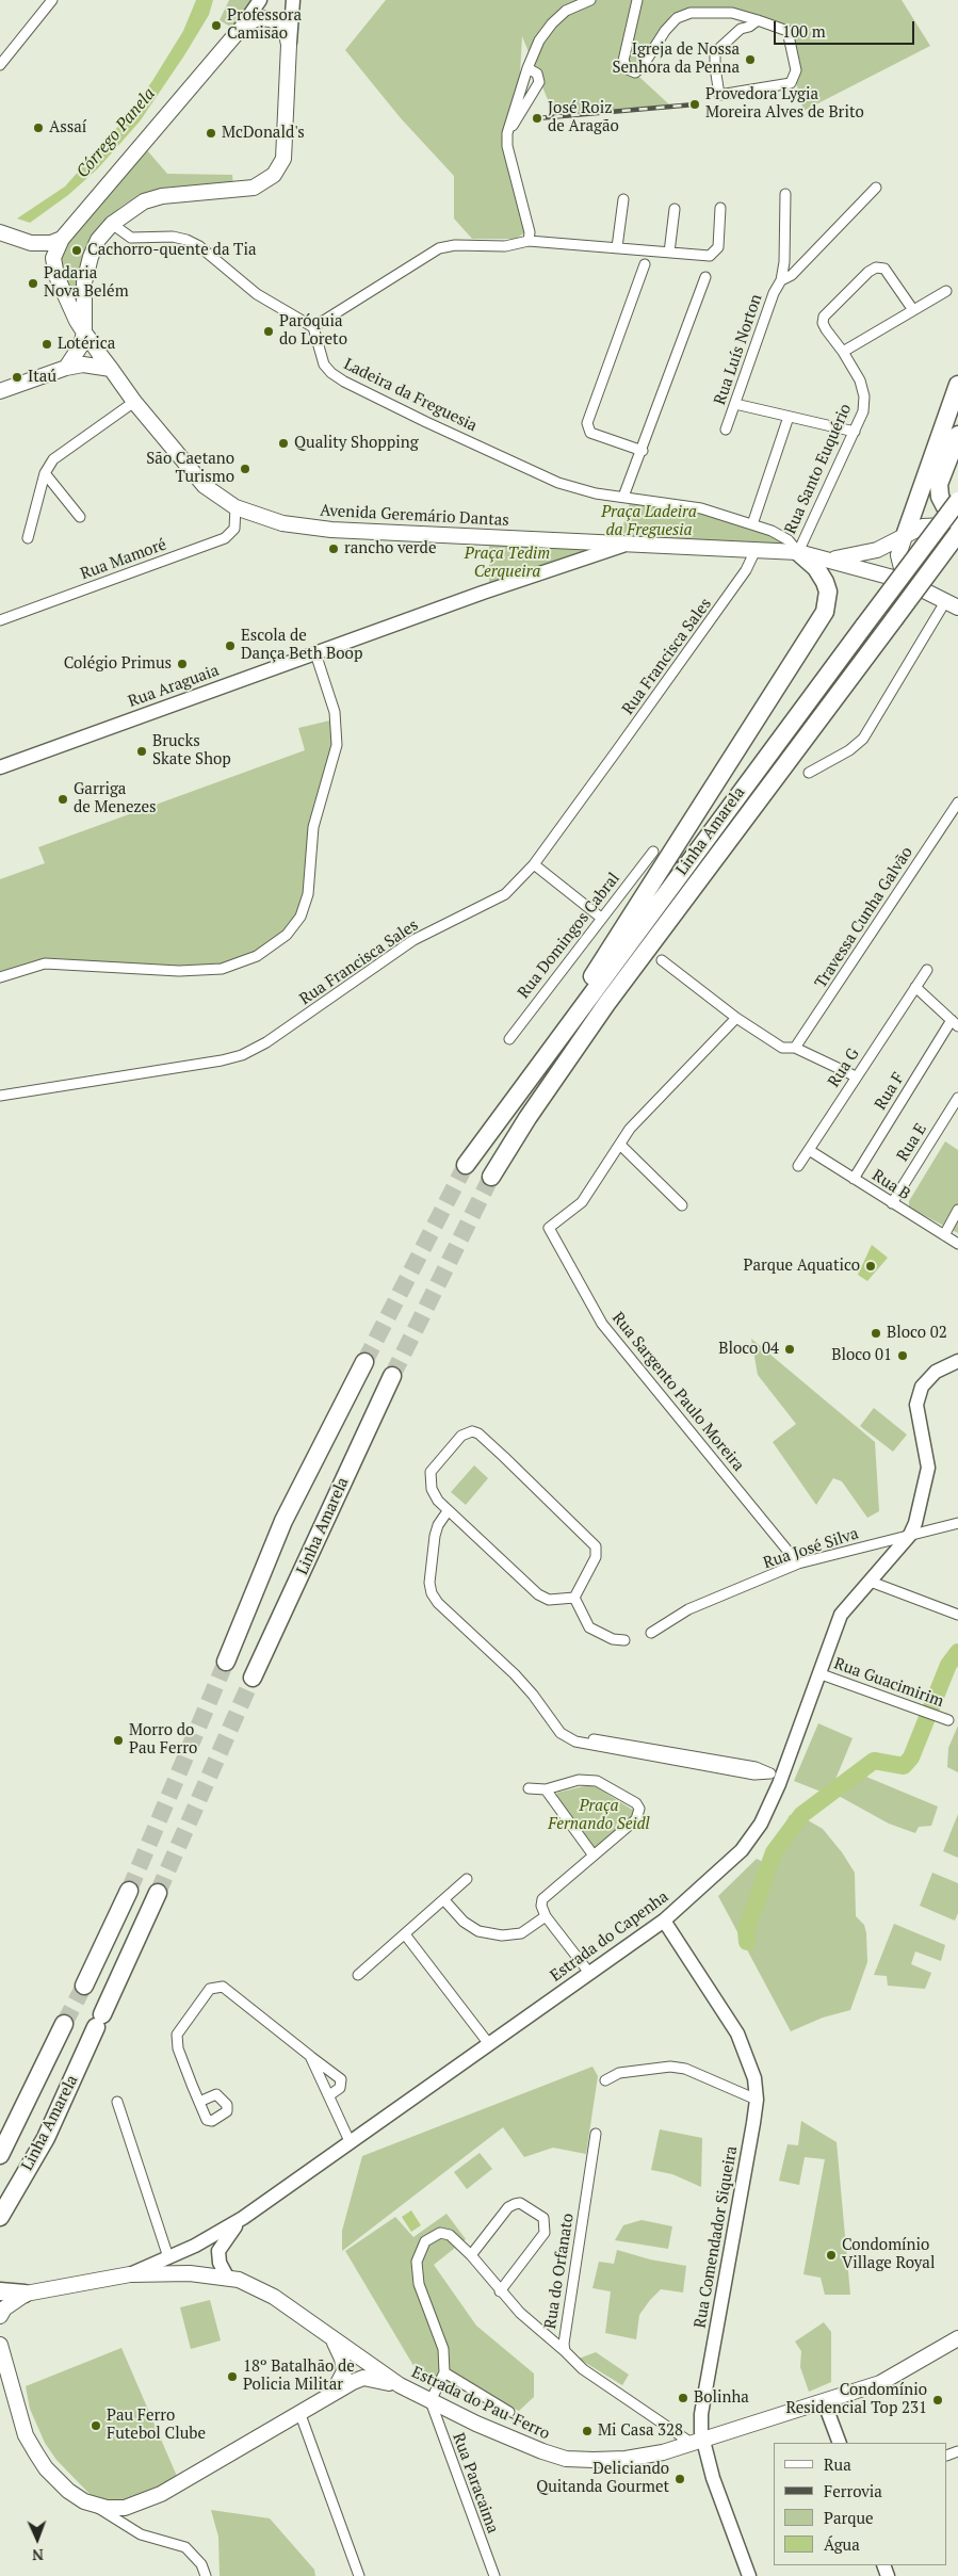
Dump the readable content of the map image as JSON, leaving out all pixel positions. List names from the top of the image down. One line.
{"streets":{"highway":["Linha Amarela"],"main road":["Avenida Geremário Dantas","Estrada do Pau-Ferro"],"street":["Rua Luís Norton","Ladeira da Freguesia","Rua Santo Euquério","Rua Mamoré","Rua Francisca Sales","Rua Araguaia","Travessa Cunha Galvão","Rua Domingos Cabral","Rua G","Rua F","Rua E","Rua B","Rua Sargento Paulo Moreira","Rua José Silva","Rua Guacimirim","Estrada do Capenha","Rua Comendador Siqueira","Rua do Orfanato","Rua Paracaima"]},"crossings":[["Ladeira da Freguesia","Rua Santo Euquério"],["Ladeira da Freguesia","Avenida Geremário Dantas"],["Rua Santo Euquério","Avenida Geremário Dantas"],["Avenida Geremário Dantas","Rua Mamoré"],["Avenida Geremário Dantas","Rua Francisca Sales"],["Avenida Geremário Dantas","Rua Araguaia"],["Avenida Geremário Dantas","Linha Amarela"],["Rua G","Rua B"],["Rua F","Rua B"],["Rua E","Rua B"],["Rua Sargento Paulo Moreira","Rua José Silva"],["Rua José Silva","Estrada do Capenha"],["Rua Guacimirim","Estrada do Capenha"],["Estrada do Capenha","Rua Comendador Siqueira"],["Estrada do Capenha","Estrada do Pau-Ferro"],["Rua Comendador Siqueira","Rua do Orfanato"],["Rua Comendador Siqueira","Estrada do Pau-Ferro"],["Rua do Orfanato","Estrada do Pau-Ferro"],["Estrada do Pau-Ferro","Rua Paracaima"]],"water":["Córrego Panela"],"parks":["Praça Ladeira da Freguesia","Praça Tedim Cerqueira","Praça Fernando Seidl"],"places":["Professora Camisão","Igreja de Nossa Senhora da Penna","Provedora Lygia Moreira Alves de Brito","José Roiz de Aragão","Assaí","McDonald's","Cachorro-quente da Tia","Padaria Nova Belém","Paróquia do Loreto","Lotérica","Itaú","Quality Shopping","São Caetano Turismo","rancho verde","Escola de Dança Beth Boop","Colégio Primus","Brucks Skate Shop","Garriga de Menezes","Parque Aquatico","Bloco 02","Bloco 04","Bloco 01","Morro do Pau Ferro","Condomínio Village Royal","18º Batalhão de Policia Militar","Bolinha","Condomínio Residencial Top 231","Pau Ferro Futebol Clube","Mi Casa 328","Deliciando Quitanda Gourmet"],"legend":["Rua","Ferrovia","Parque","Água"],"scale_bar":"100 m","north":"bottom"}
